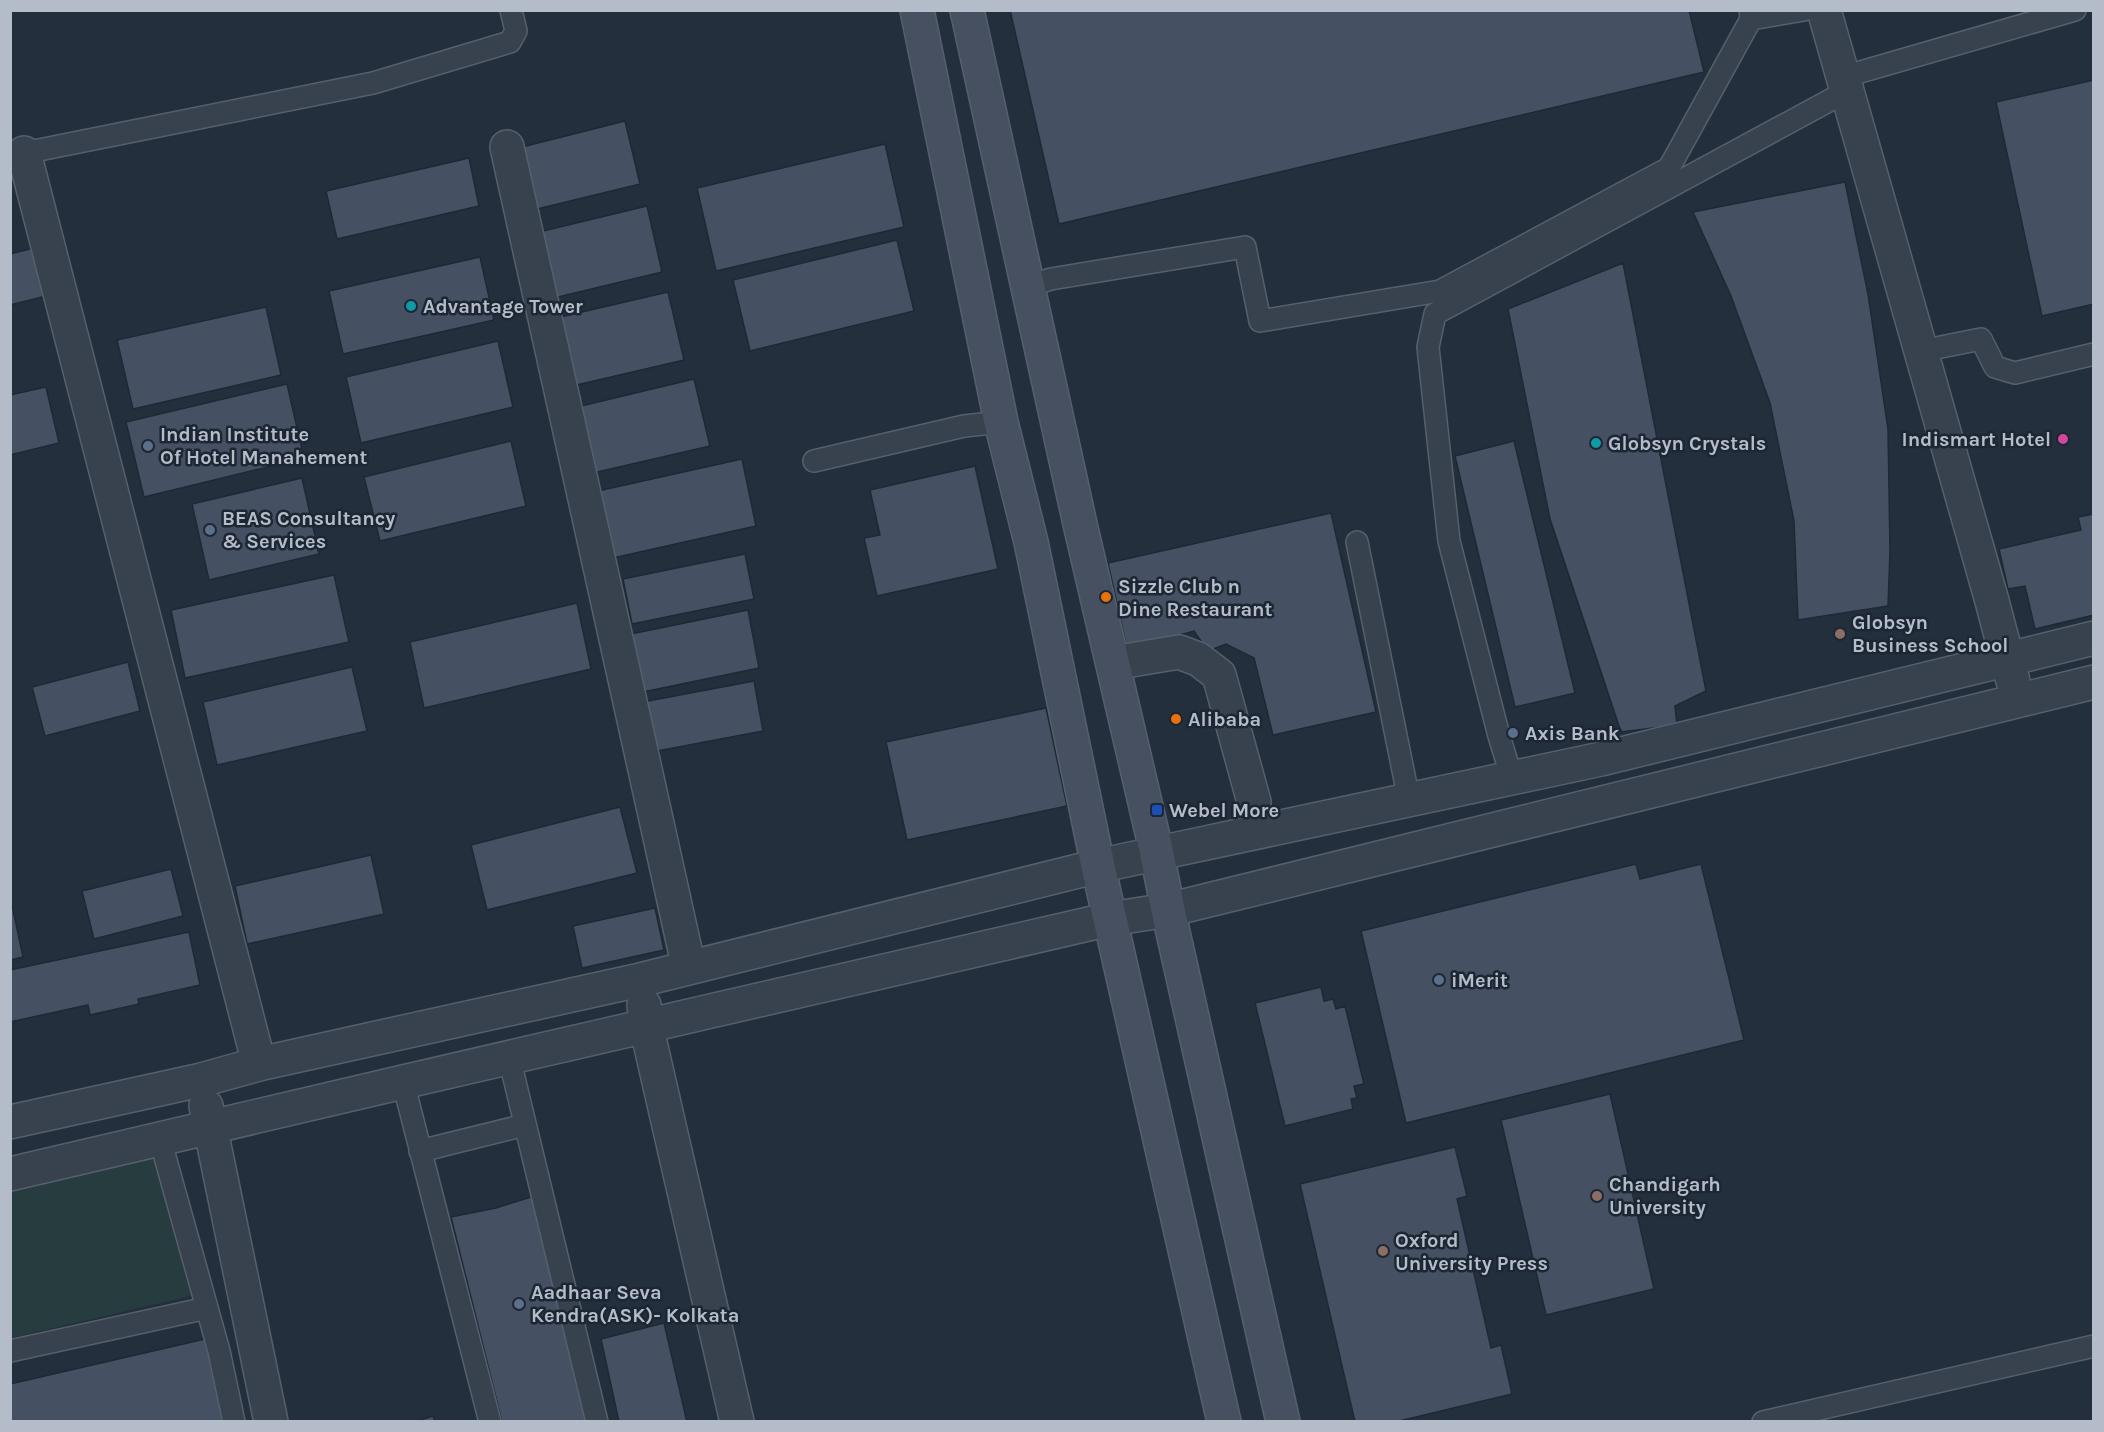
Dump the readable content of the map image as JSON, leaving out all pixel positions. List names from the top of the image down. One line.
{"places":{"other":["Advantage Tower","Indismart Hotel","Globsyn Crystals","Indian Institute Of Hotel Manahement","BEAS Consultancy & Services","Sizzle Club n Dine Restaurant","Globsyn Business School","Alibaba","Axis Bank","iMerit","Chandigarh University","Oxford University Press","Aadhaar Seva Kendra(ASK)- Kolkata"],"transit":["Webel More"]}}
